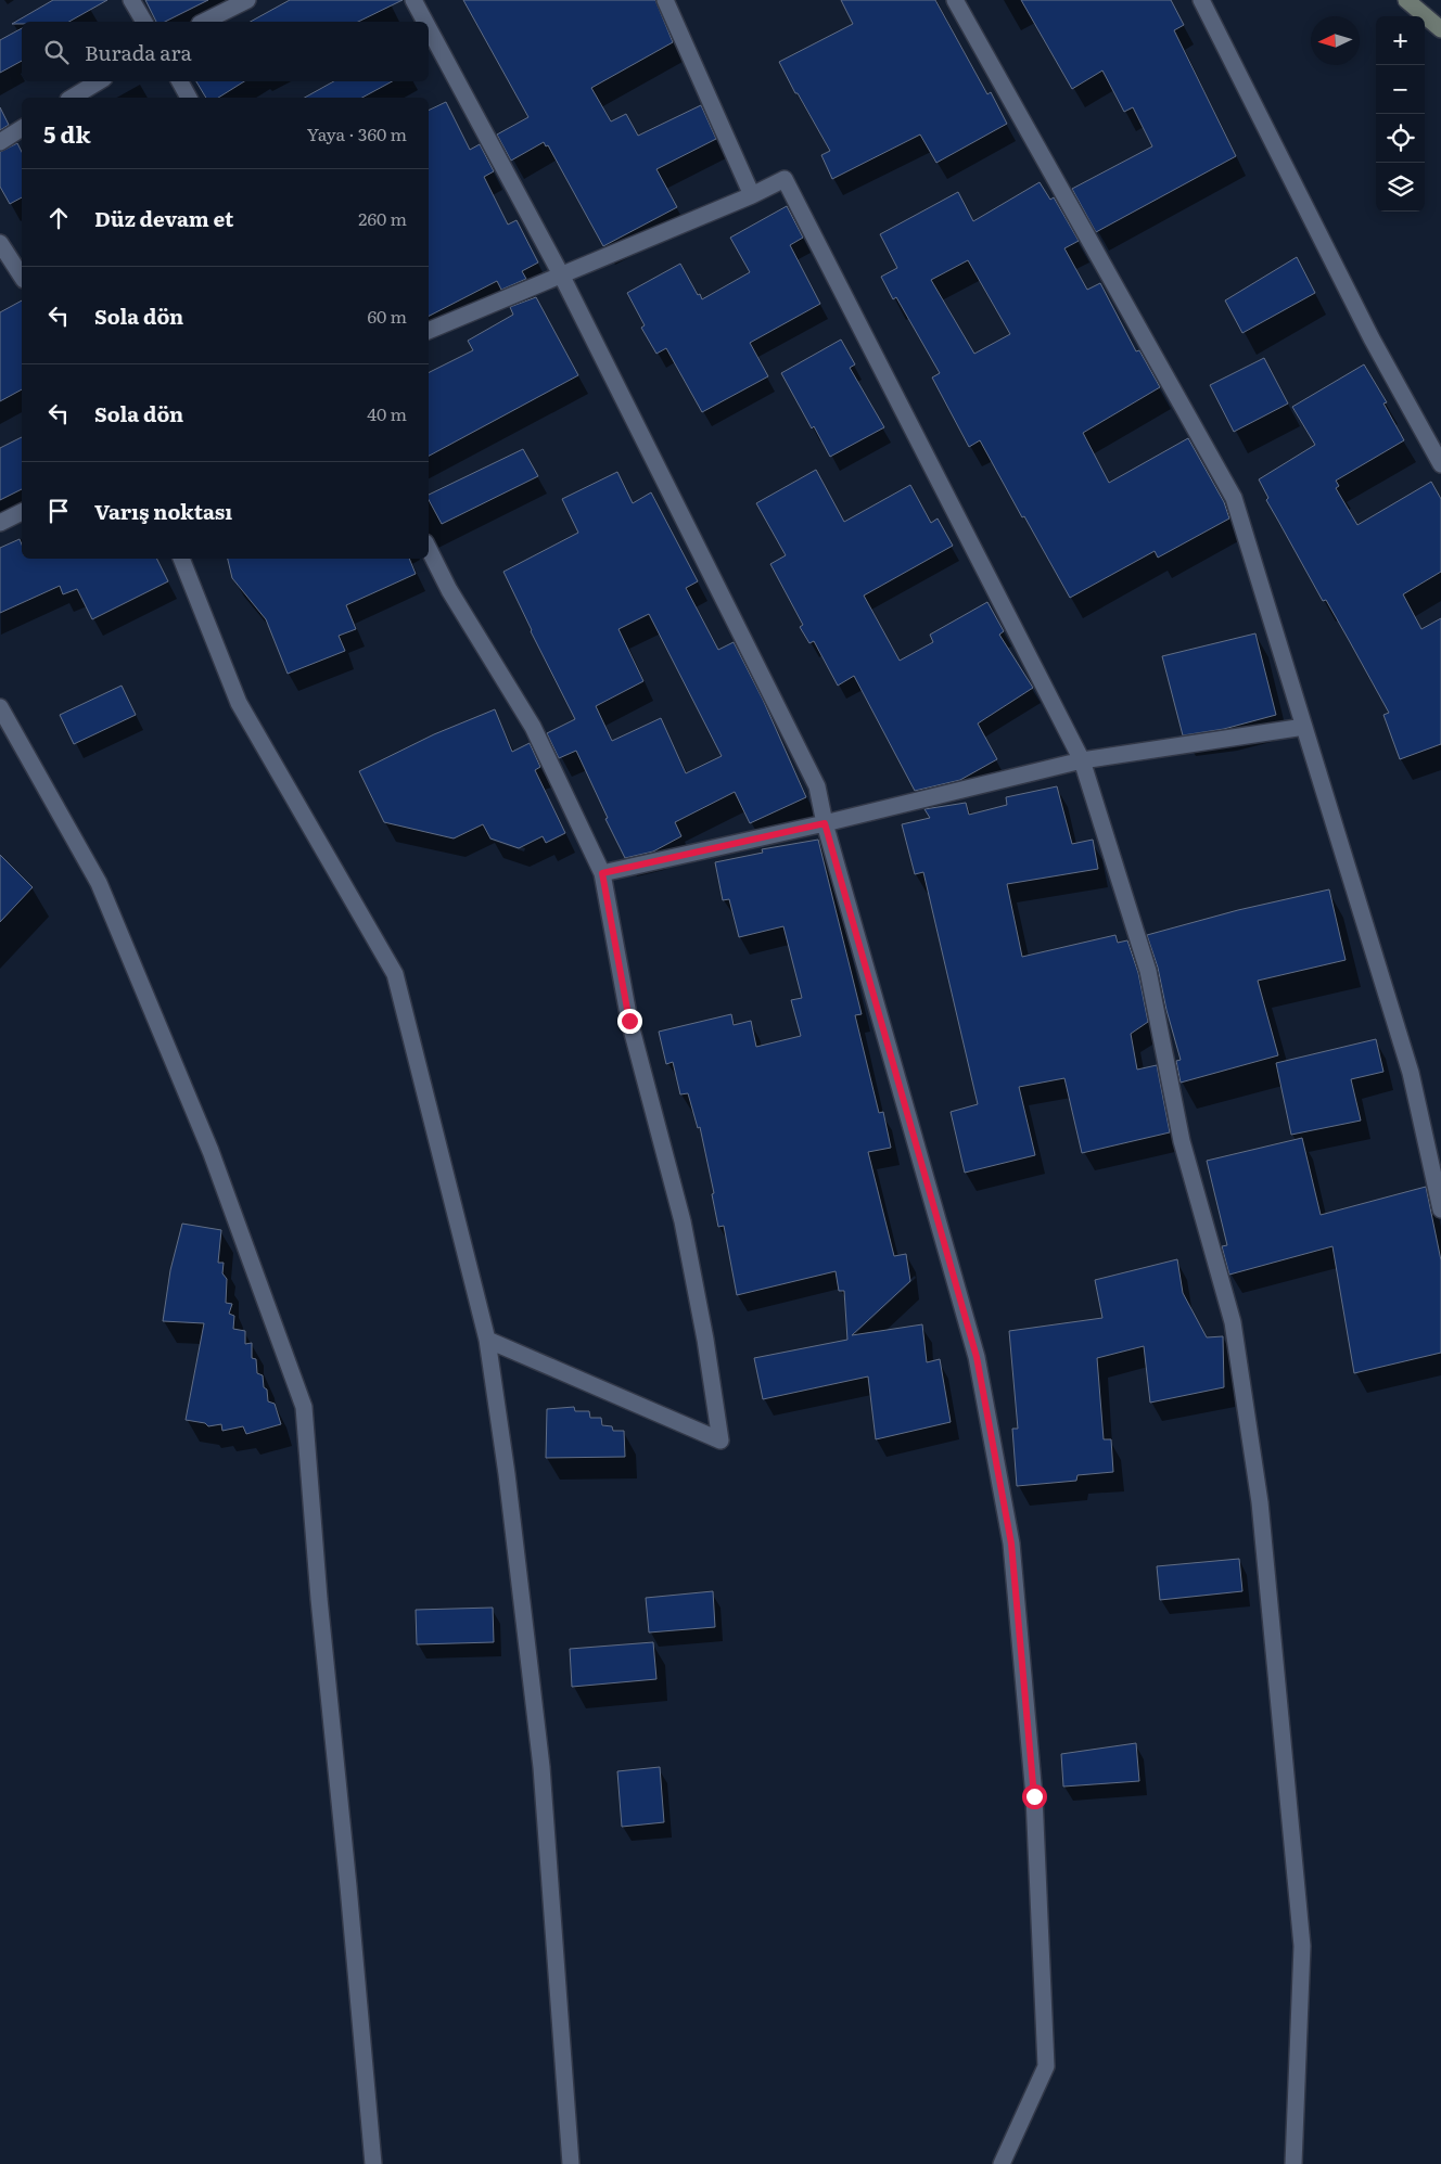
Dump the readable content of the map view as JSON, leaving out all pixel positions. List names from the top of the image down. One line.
{"north":"left","page":{"map_buttons":["+","−"],"search":"Burada ara","heading":["5 dk","Yaya · 360 m"],"list":[["Düz devam et","260 m"],["Sola dön","60 m"],["Sola dön","40 m"],"Varış noktası"]}}
